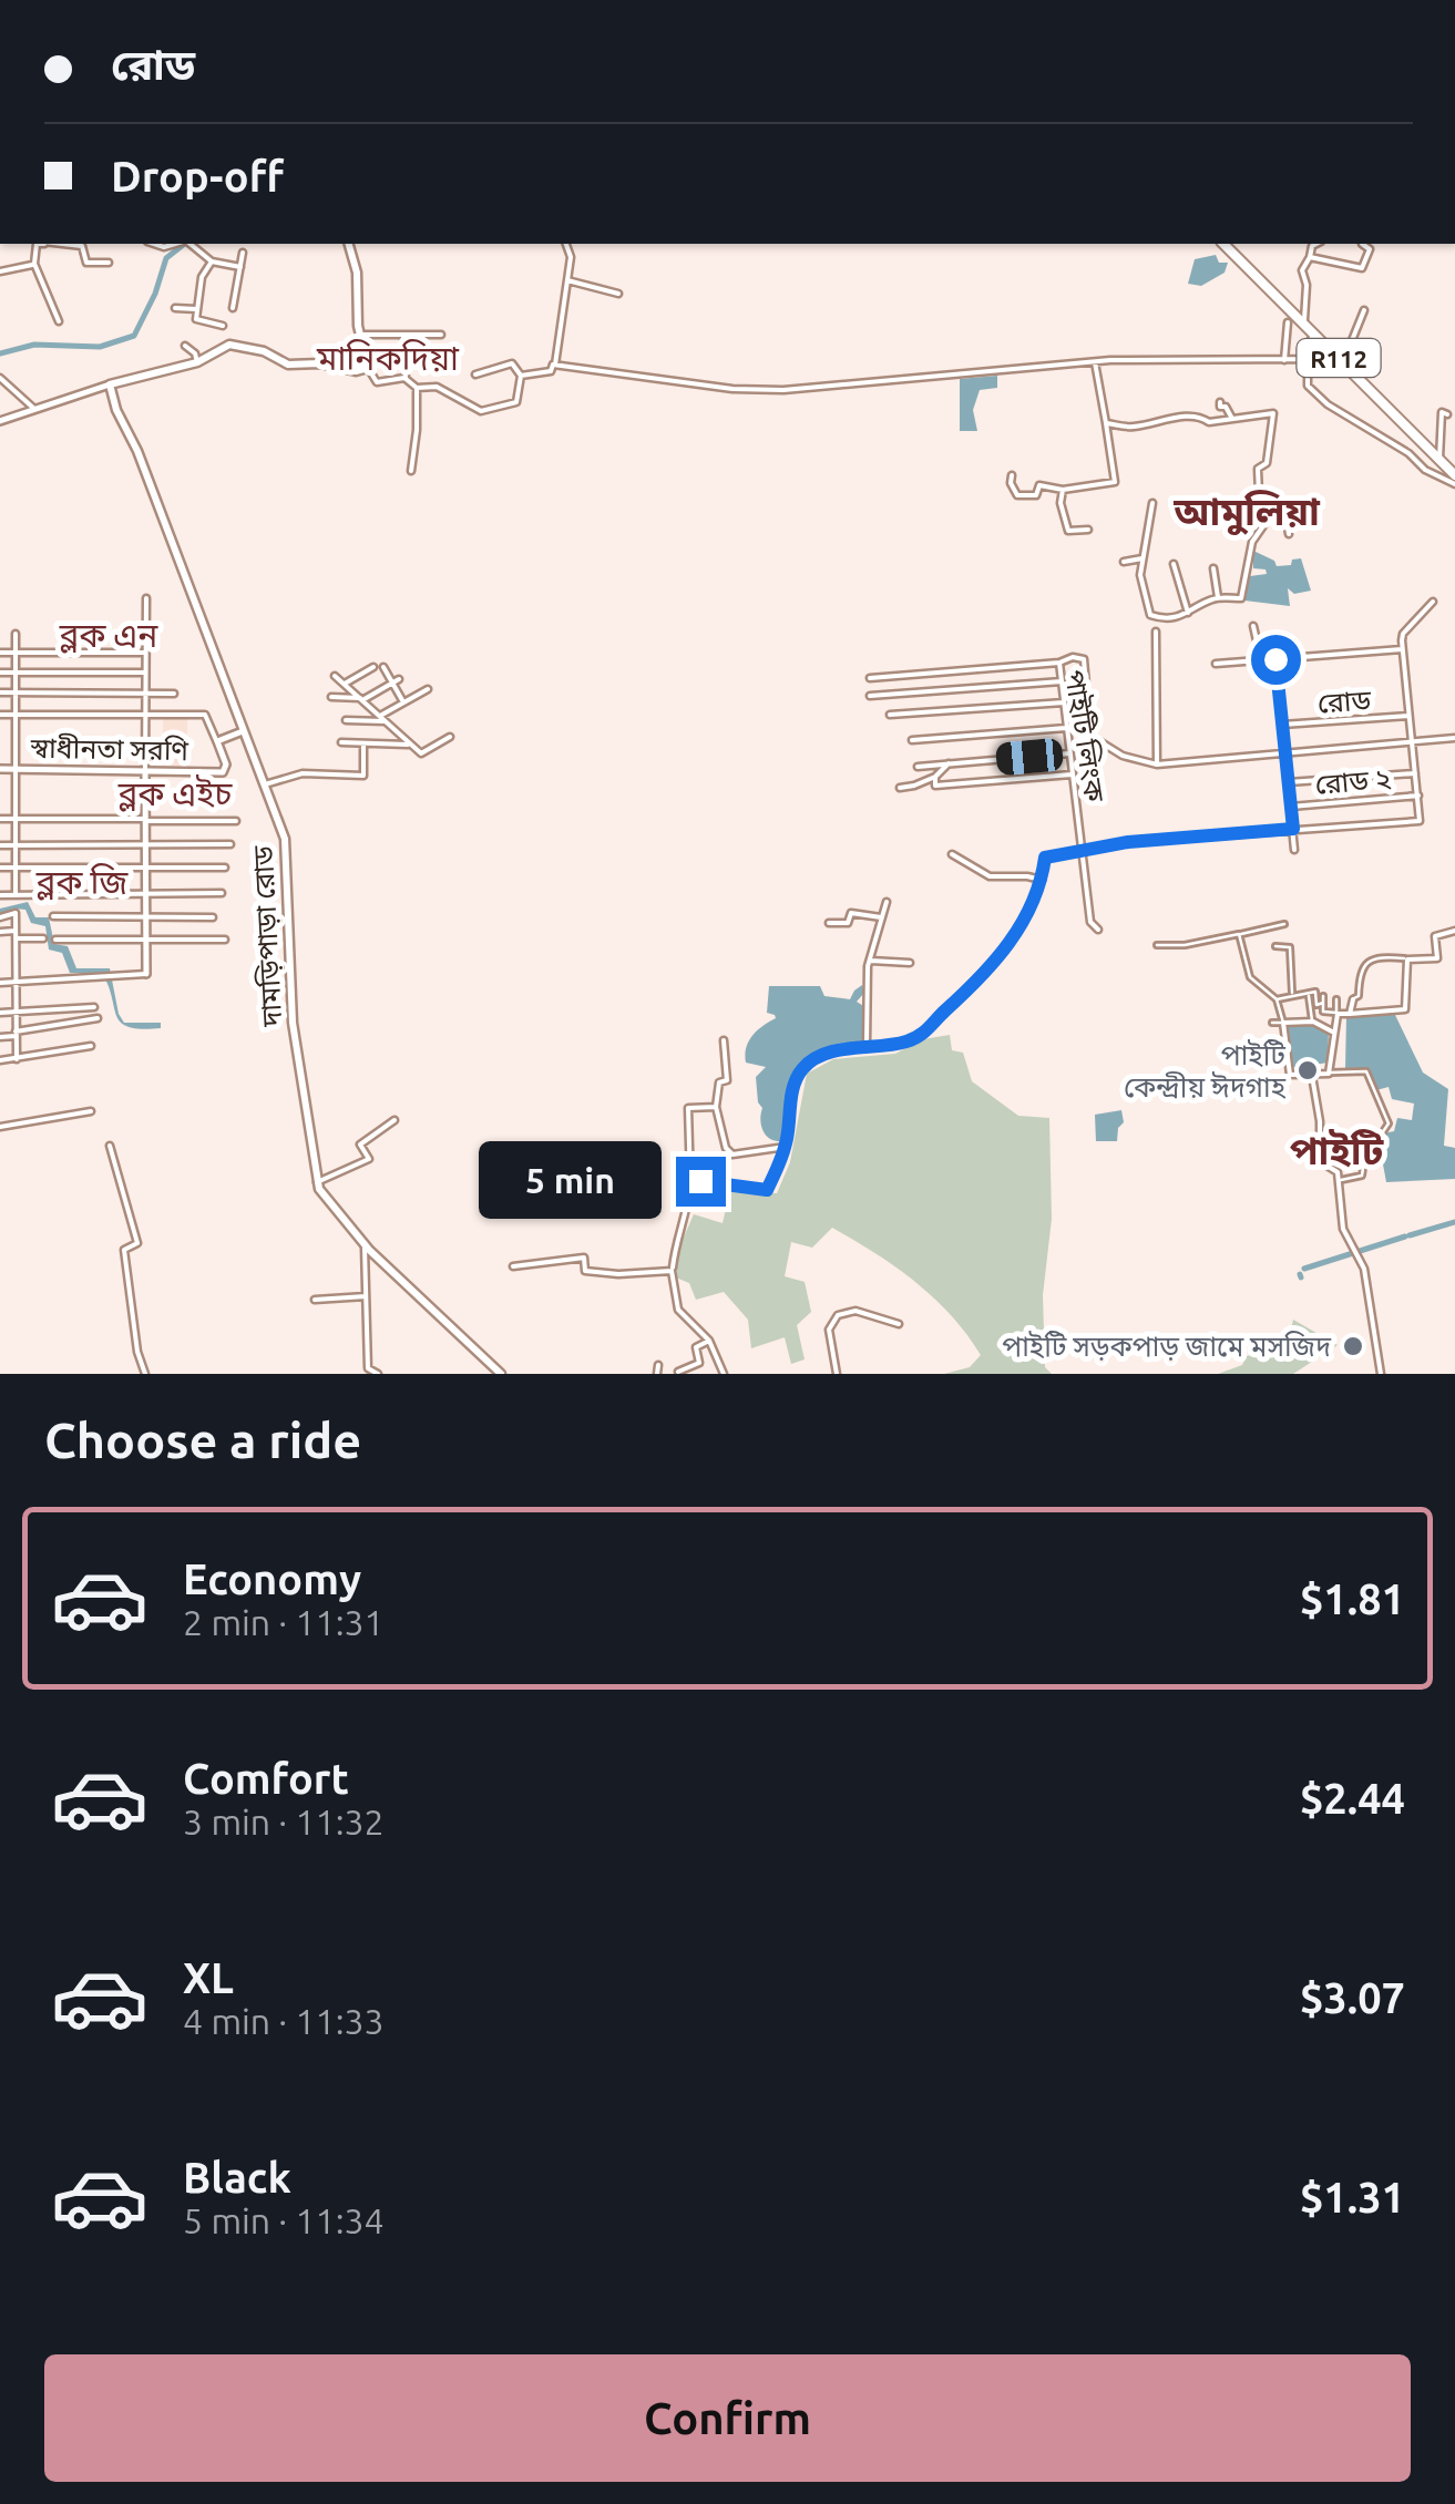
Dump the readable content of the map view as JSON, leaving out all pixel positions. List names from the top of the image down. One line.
{"streets":{"main road":["R112","দামড়িপাড়া রোড"],"street":["রোড","পাইটি লিংক","স্বাধীনতা সরণি","রোড ২"]},"crossings":[["রোড","রোড ২"],["স্বাধীনতা সরণি","দামড়িপাড়া রোড"]],"districts":["মানিকদিয়া","আমুলিয়া","ব্লক এন","ব্লক এইচ","ব্লক জি","পাইটি"],"places":["পাইটি কেন্দ্রীয় ঈদগাহ","পাইটি সড়কপাড় জামে মসজিদ"],"page":{"banner":["রোড","Drop-off"],"bubble":"5 min","heading":"Choose a ride","list":[{"name":"Economy","note":"2 min · 11:31","value":"$1.81"},{"name":"Comfort","note":"3 min · 11:32","value":"$2.44"},{"name":"XL","note":"4 min · 11:33","value":"$3.07"},{"name":"Black","note":"5 min · 11:34","value":"$1.31"}],"buttons":"Confirm"}}
